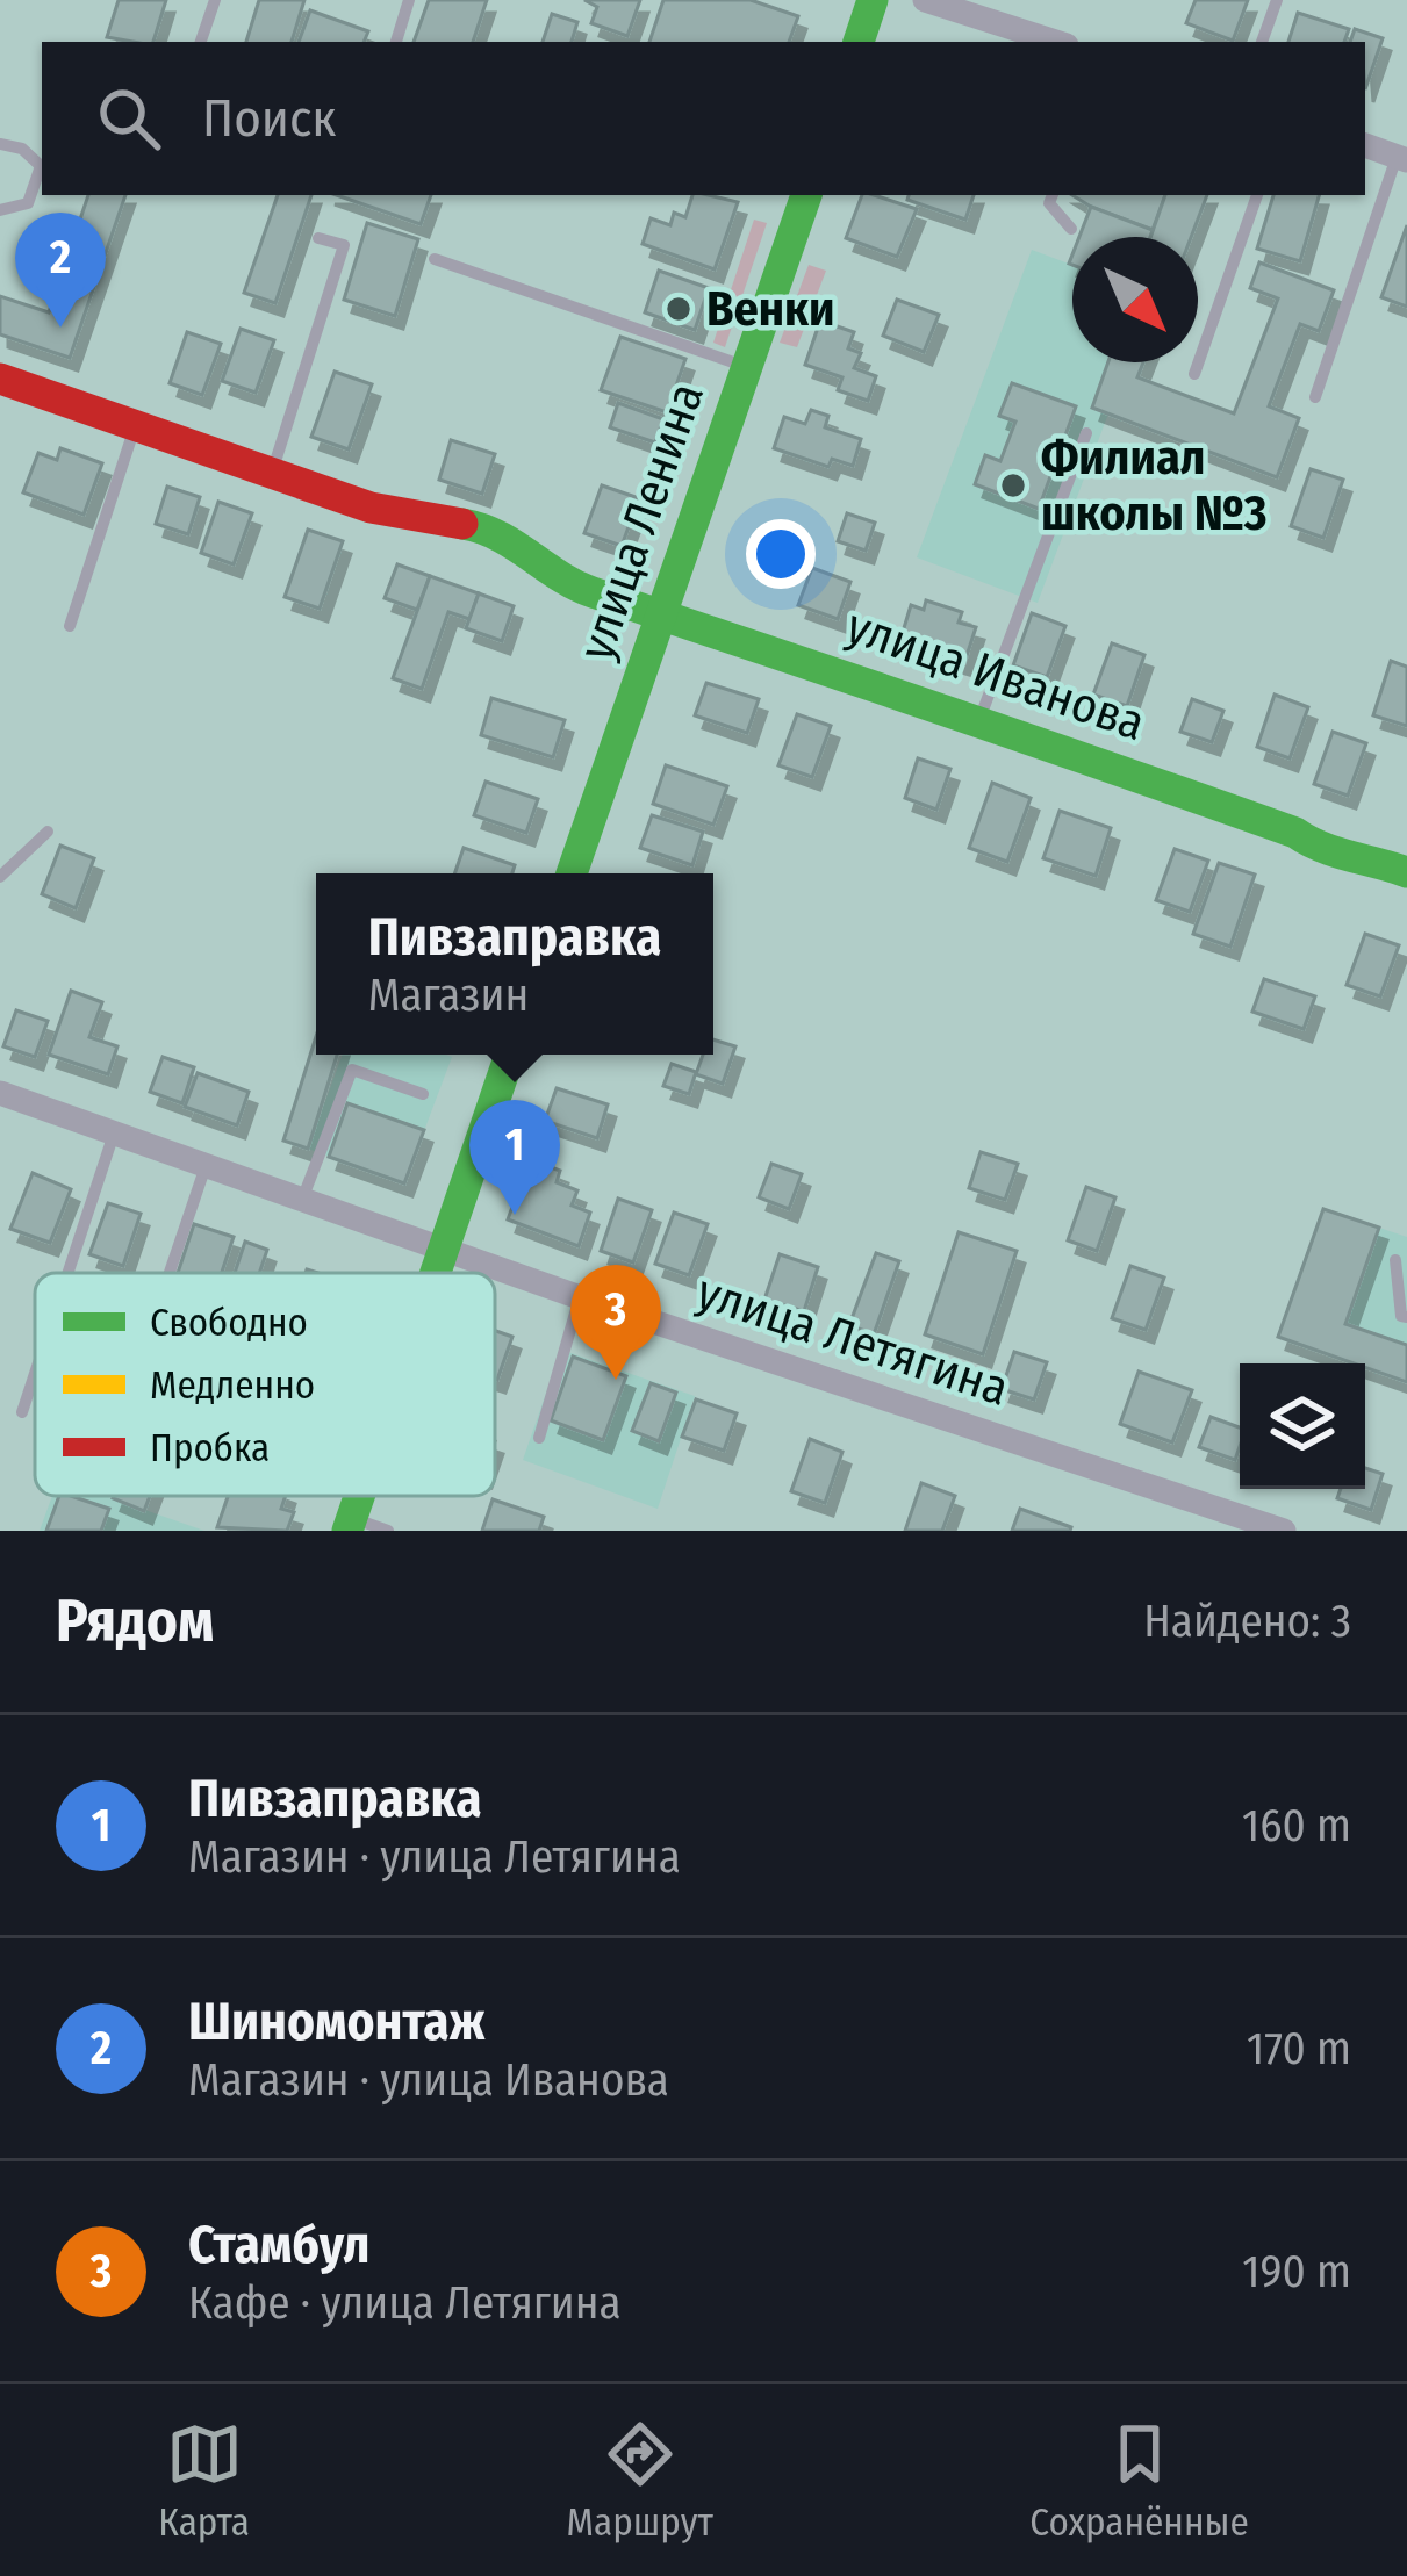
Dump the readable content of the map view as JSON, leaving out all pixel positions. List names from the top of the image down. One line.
{"streets":{"street":["улица Ленина","улица Иванова","улица Летягина"]},"crossings":[["улица Ленина","улица Иванова"]],"places":["Венки","Филиал школы №3"],"legend":["Свободно","Медленно","Пробка"],"north":"bottom right","page":{"search":"Поиск","pins":["2","1","3"],"popup":["Пивзаправка","Магазин"],"heading":["Рядом","Найдено: 3"],"list":[{"mark":"1","name":"Пивзаправка","note":"Магазин · улица Летягина","value":"160 m"},{"mark":"2","name":"Шиномонтаж","note":"Магазин · улица Иванова","value":"170 m"},{"mark":"3","name":"Стамбул","note":"Кафе · улица Летягина","value":"190 m"}],"nav":["Карта","Маршрут","Сохранённые"]}}
